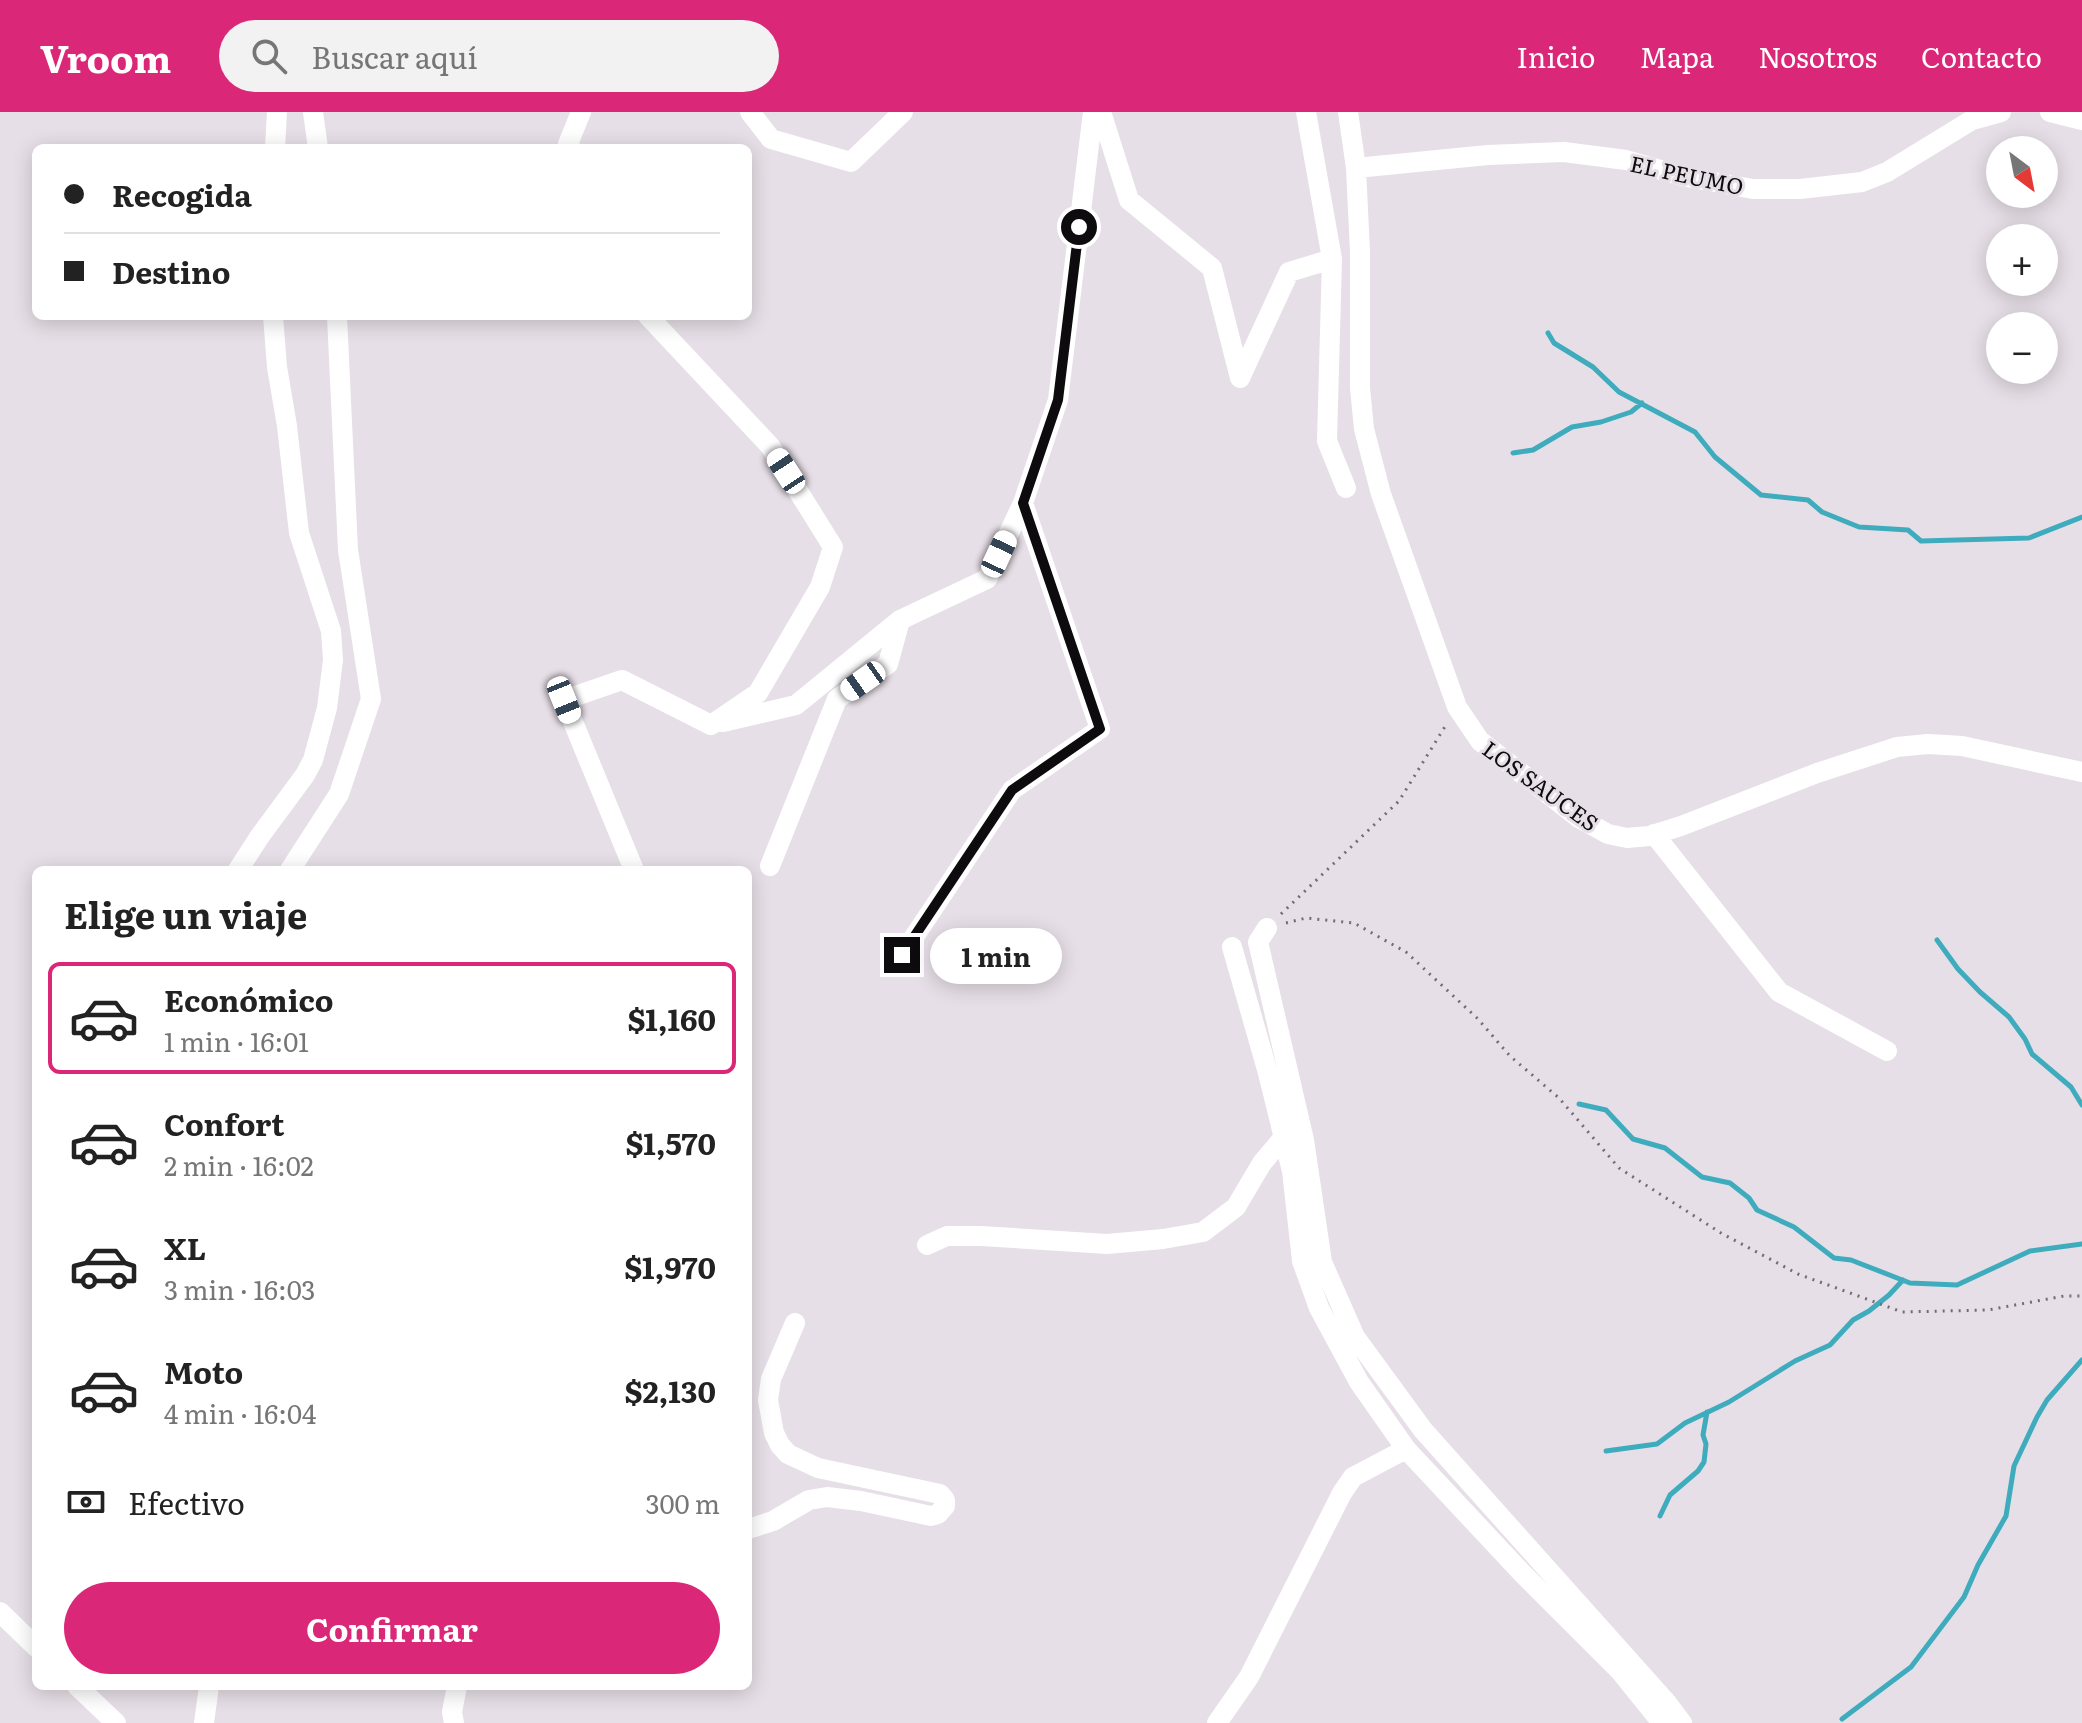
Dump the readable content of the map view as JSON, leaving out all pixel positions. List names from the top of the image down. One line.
{"streets":{"street":["EL PEUMO","LOS SAUCES"]},"crossings":[["EL PEUMO","LOS SAUCES"]],"north":"bottom right","page":{"header":"Vroom","search":"Buscar aquí","nav":["Inicio","Mapa","Nosotros","Contacto"],"map_buttons":["+","−"],"banner":["Recogida","Destino"],"heading":"Elige un viaje","bubble":"1 min","list":[{"name":"Económico","note":"1 min · 16:01","value":"$1,160"},{"name":"Confort","note":"2 min · 16:02","value":"$1,570"},{"name":"XL","note":"3 min · 16:03","value":"$1,970"},{"name":"Moto","note":"4 min · 16:04","value":"$2,130"}],"pay":["Efectivo","300 m"],"buttons":"Confirmar"}}
